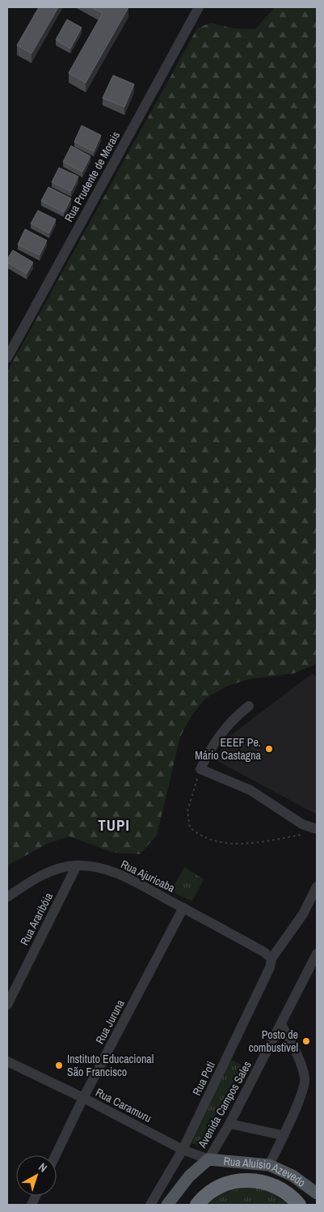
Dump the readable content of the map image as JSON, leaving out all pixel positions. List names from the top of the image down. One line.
{"streets":{"main road":["Rua Aluísio Azevedo"],"street":["Rua Prudente de Morais","Rua Ajuricaba","Rua Araribóia","Rua Juruna","Rua Poti","Avenida Campos Sales","Rua Caramuru"]},"crossings":[["Rua Ajuricaba","Rua Araribóia"],["Rua Ajuricaba","Rua Juruna"],["Rua Ajuricaba","Rua Poti"],["Rua Juruna","Rua Caramuru"],["Rua Poti","Rua Caramuru"],["Avenida Campos Sales","Rua Caramuru"],["Avenida Campos Sales","Rua Aluísio Azevedo"],["Rua Caramuru","Rua Aluísio Azevedo"]],"districts":["TUPI"],"places":["EEEF Pe. Mário Castagna","Posto de combustivel","Instituto Educacional São Francisco"],"north":"top right"}
